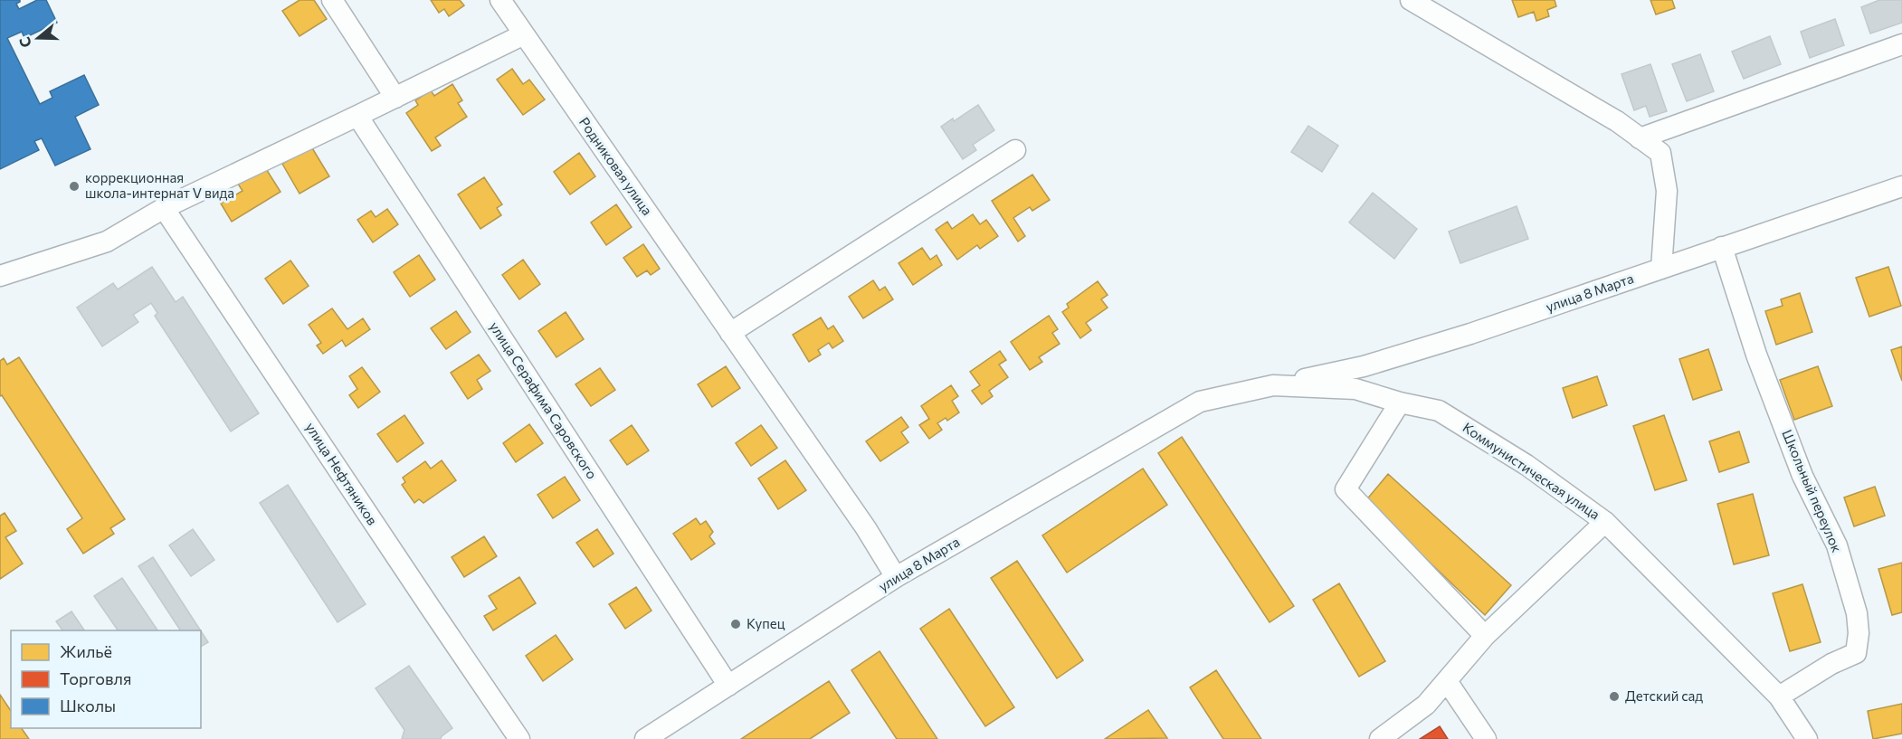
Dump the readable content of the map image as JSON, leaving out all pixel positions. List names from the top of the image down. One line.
{"streets":{"street":["Родниковая улица","улица 8 Марта","улица Серафима Саровского","Коммунистическая улица","улица Нефтяников","Школьный переулок"]},"crossings":[["Родниковая улица","улица 8 Марта"],["улица 8 Марта","улица Серафима Саровского"],["улица 8 Марта","Коммунистическая улица"],["улица 8 Марта","Школьный переулок"],["Коммунистическая улица","Школьный переулок"]],"places":["коррекционная школа-интернат V вида","Купец","Детский сад"],"legend":["Жильё","Торговля","Школы"],"north":"left"}
